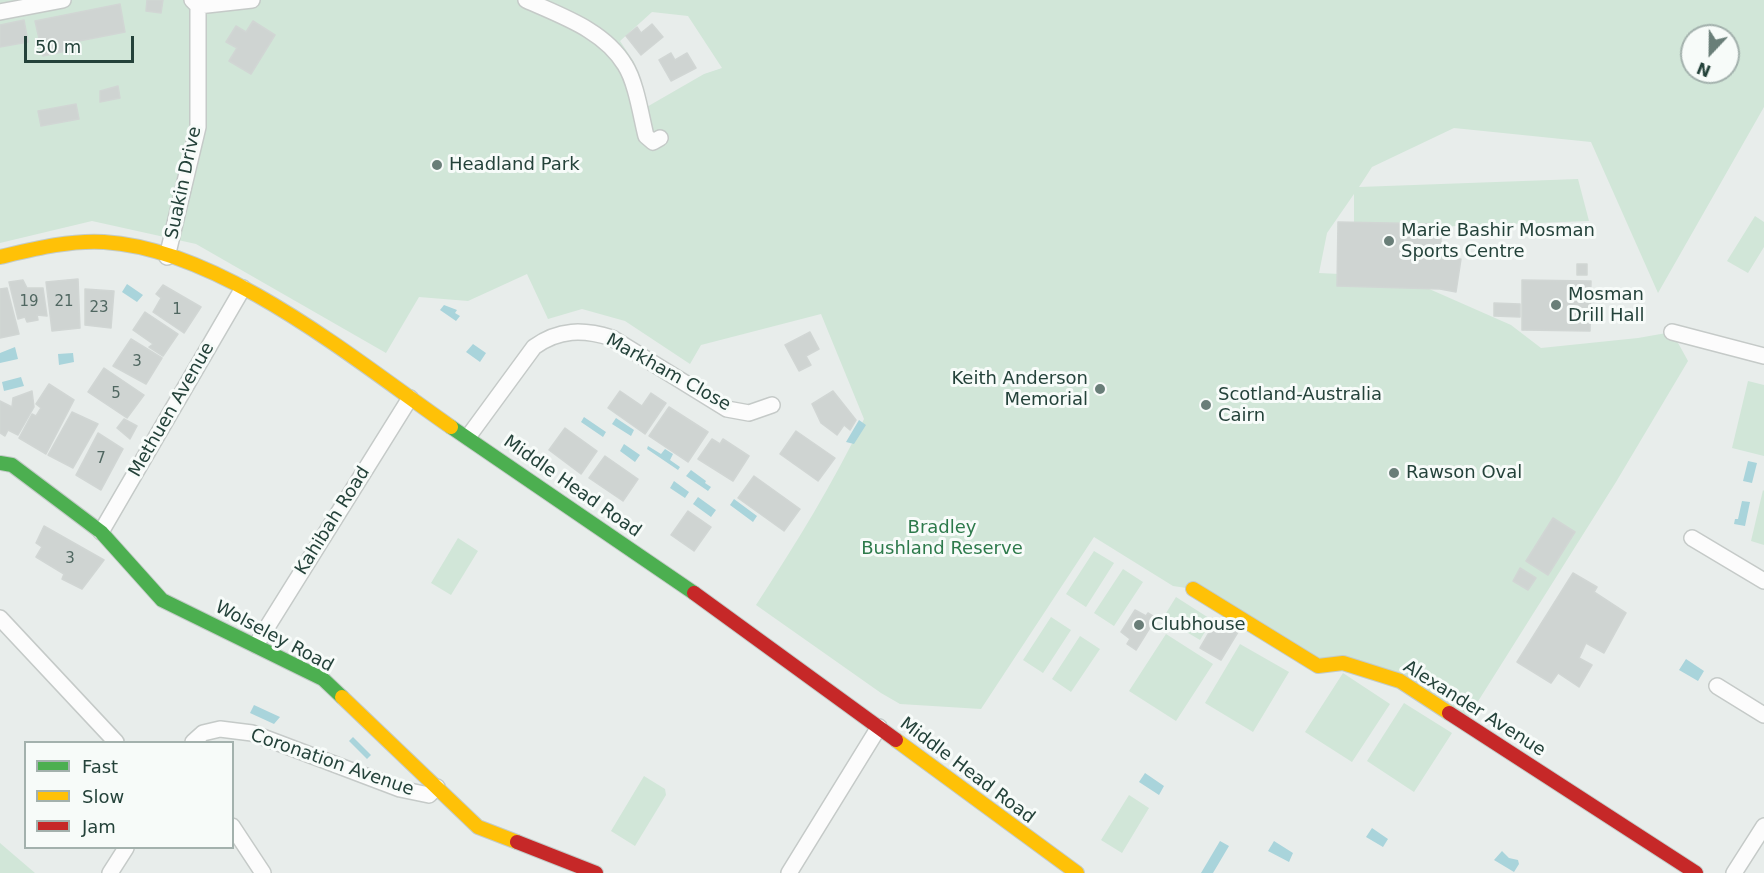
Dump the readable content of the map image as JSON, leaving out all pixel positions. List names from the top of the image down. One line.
{"streets":{"street":["Suakin Drive","Markham Close","Methuen Avenue","Middle Head Road","Kahibah Road","Wolseley Road","Alexander Avenue","Coronation Avenue"]},"crossings":[["Suakin Drive","Middle Head Road"],["Markham Close","Middle Head Road"],["Methuen Avenue","Middle Head Road"],["Methuen Avenue","Wolseley Road"],["Middle Head Road","Kahibah Road"],["Kahibah Road","Wolseley Road"],["Wolseley Road","Coronation Avenue"]],"parks":["Bradley Bushland Reserve"],"places":["Headland Park","Marie Bashir Mosman Sports Centre","Mosman Drill Hall","Keith Anderson Memorial","Scotland-Australia Cairn","Rawson Oval","Clubhouse"],"house_numbers":["19","21","23","1","3","5","7","3"],"legend":["Fast","Slow","Jam"],"scale_bar":"50 m","north":"bottom"}
